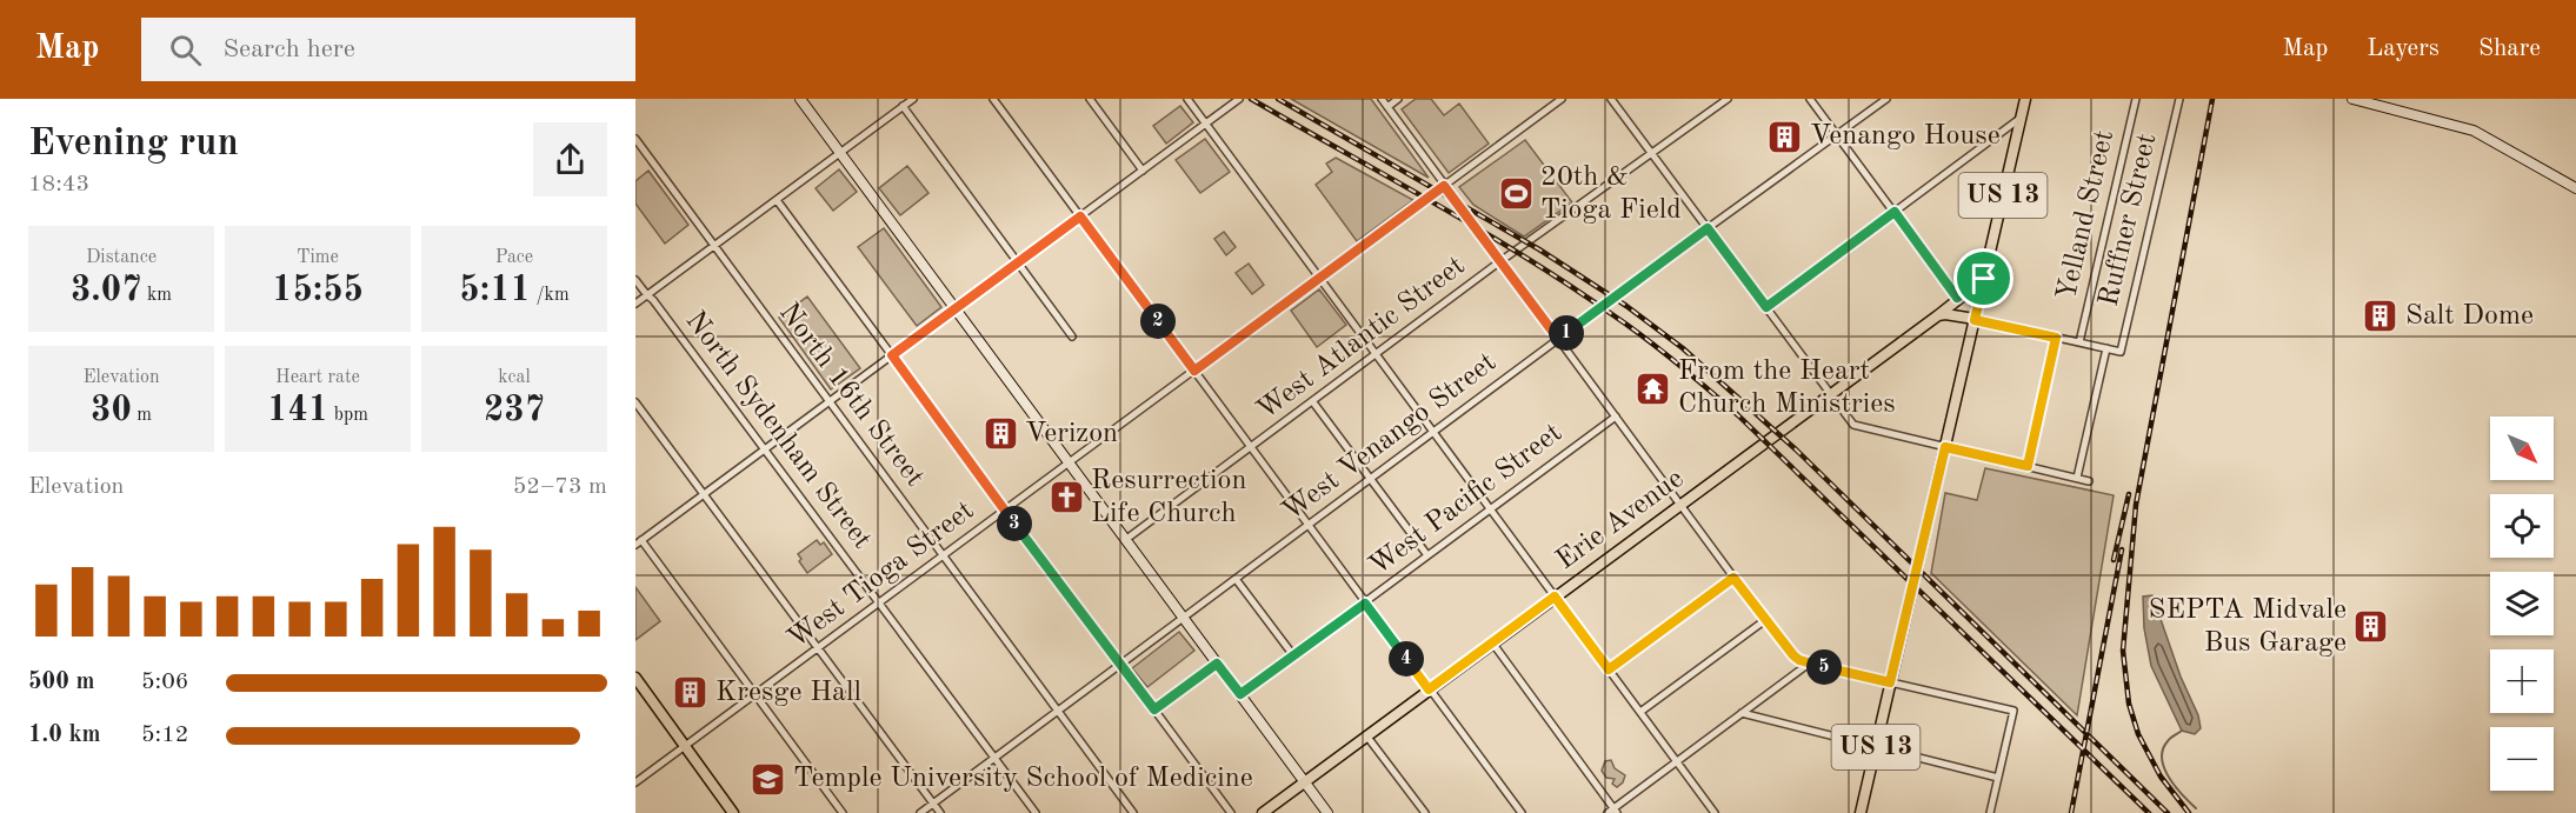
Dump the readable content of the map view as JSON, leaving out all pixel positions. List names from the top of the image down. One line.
{"streets":{"main road":["US 13","Erie Avenue"],"street":["Yelland Street","Ruffner Street","West Atlantic Street","North 16th Street","North Sydenham Street","West Venango Street","West Pacific Street","West Tioga Street"]},"crossings":[["US 13","Erie Avenue"],["North 16th Street","West Venango Street"],["North 16th Street","West Tioga Street"],["North Sydenham Street","West Venango Street"],["North Sydenham Street","West Tioga Street"]],"places":{"building":["Venango House","Salt Dome","Verizon","SEPTA Midvale Bus Garage","Kresge Hall"],"sports":["20th & Tioga Field"],"temple":["From the Heart Church Ministries"],"church":["Resurrection Life Church"],"school or university":["Temple University School of Medicine"]},"north":"bottom right","page":{"header":"Map","search":"Search here","nav":["Map","Layers","Share"],"heading":["Evening run","18:43"],"stats":[["Distance","3.07 km"],["Time","15:55"],["Pace","5:11 /km"],["Elevation","30 m"],["Heart rate","141 bpm"],["kcal","237"]],"pins":["2","1","3","4","5"],"map_buttons":["+","−"],"chart":["Elevation","52–73 m"],"list":[{"name":"500 m","note":"5:06"},{"name":"1.0 km","note":"5:12"}]}}
